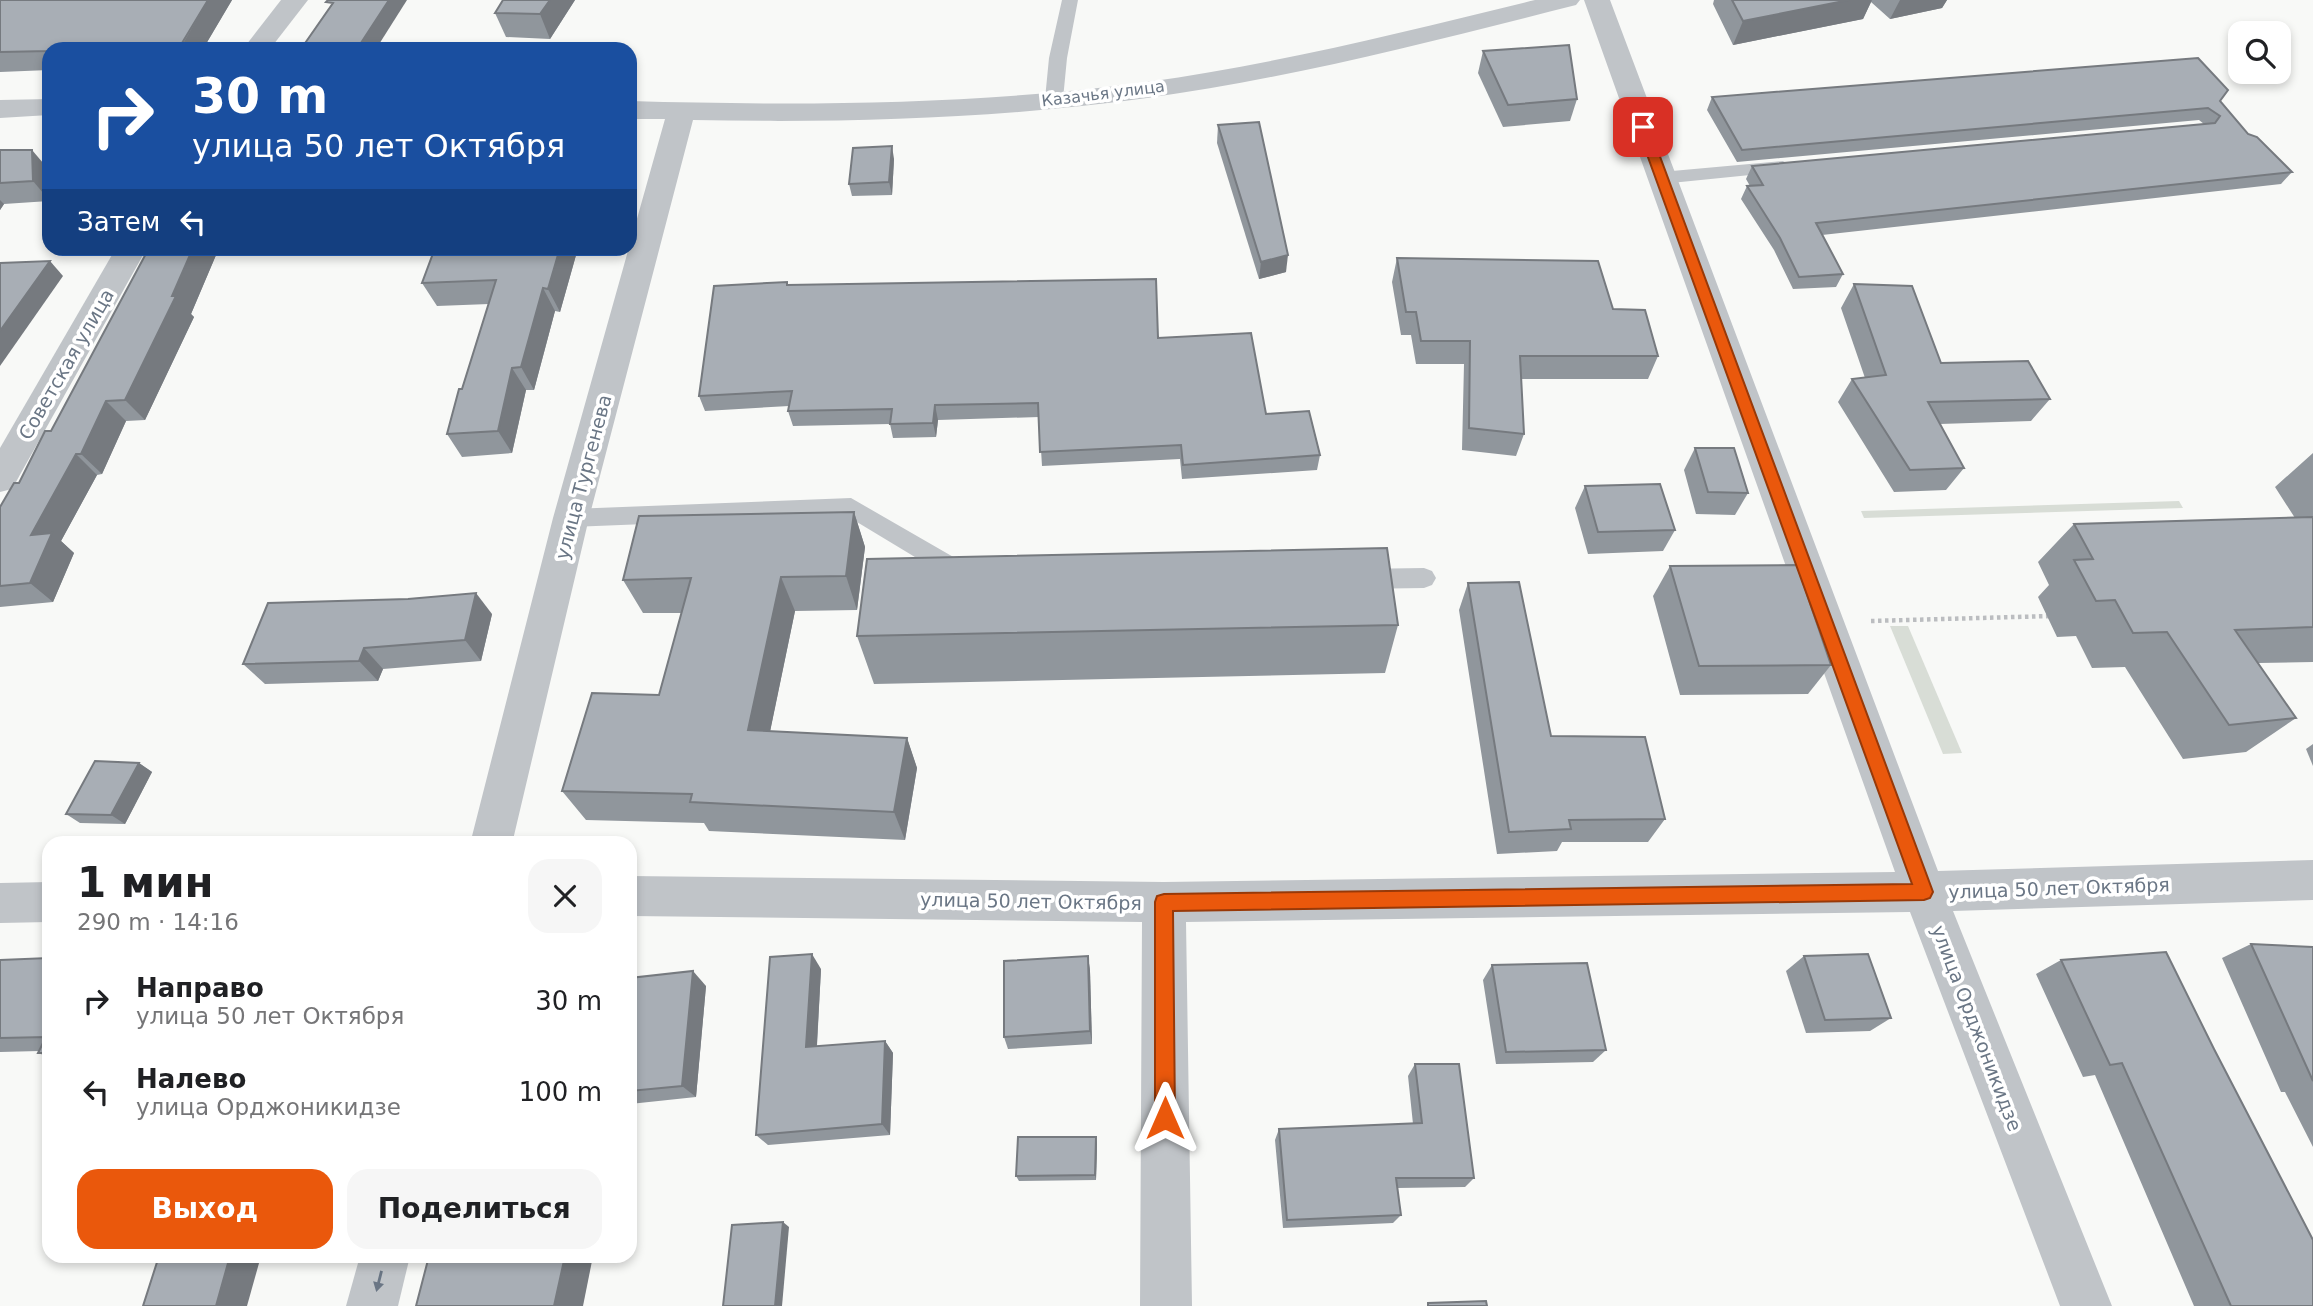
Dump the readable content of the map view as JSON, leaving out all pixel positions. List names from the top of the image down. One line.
{"streets":{"street":["Казачья улица","Советская улица","улица Тургенева","улица 50 лет Октября","улица Орджоникидзе"]},"crossings":[["Казачья улица","улица Тургенева"],["улица 50 лет Октября","улица Орджоникидзе"]],"page":{"turn":["30 m","улица 50 лет Октября"],"then":"Затем","heading":["1 мин","290 m · 14:16"],"list":[{"name":"Направо","note":"улица 50 лет Октября","value":"30 m"},{"name":"Налево","note":"улица Орджоникидзе","value":"100 m"}],"buttons":["Выход","Поделиться"]}}
